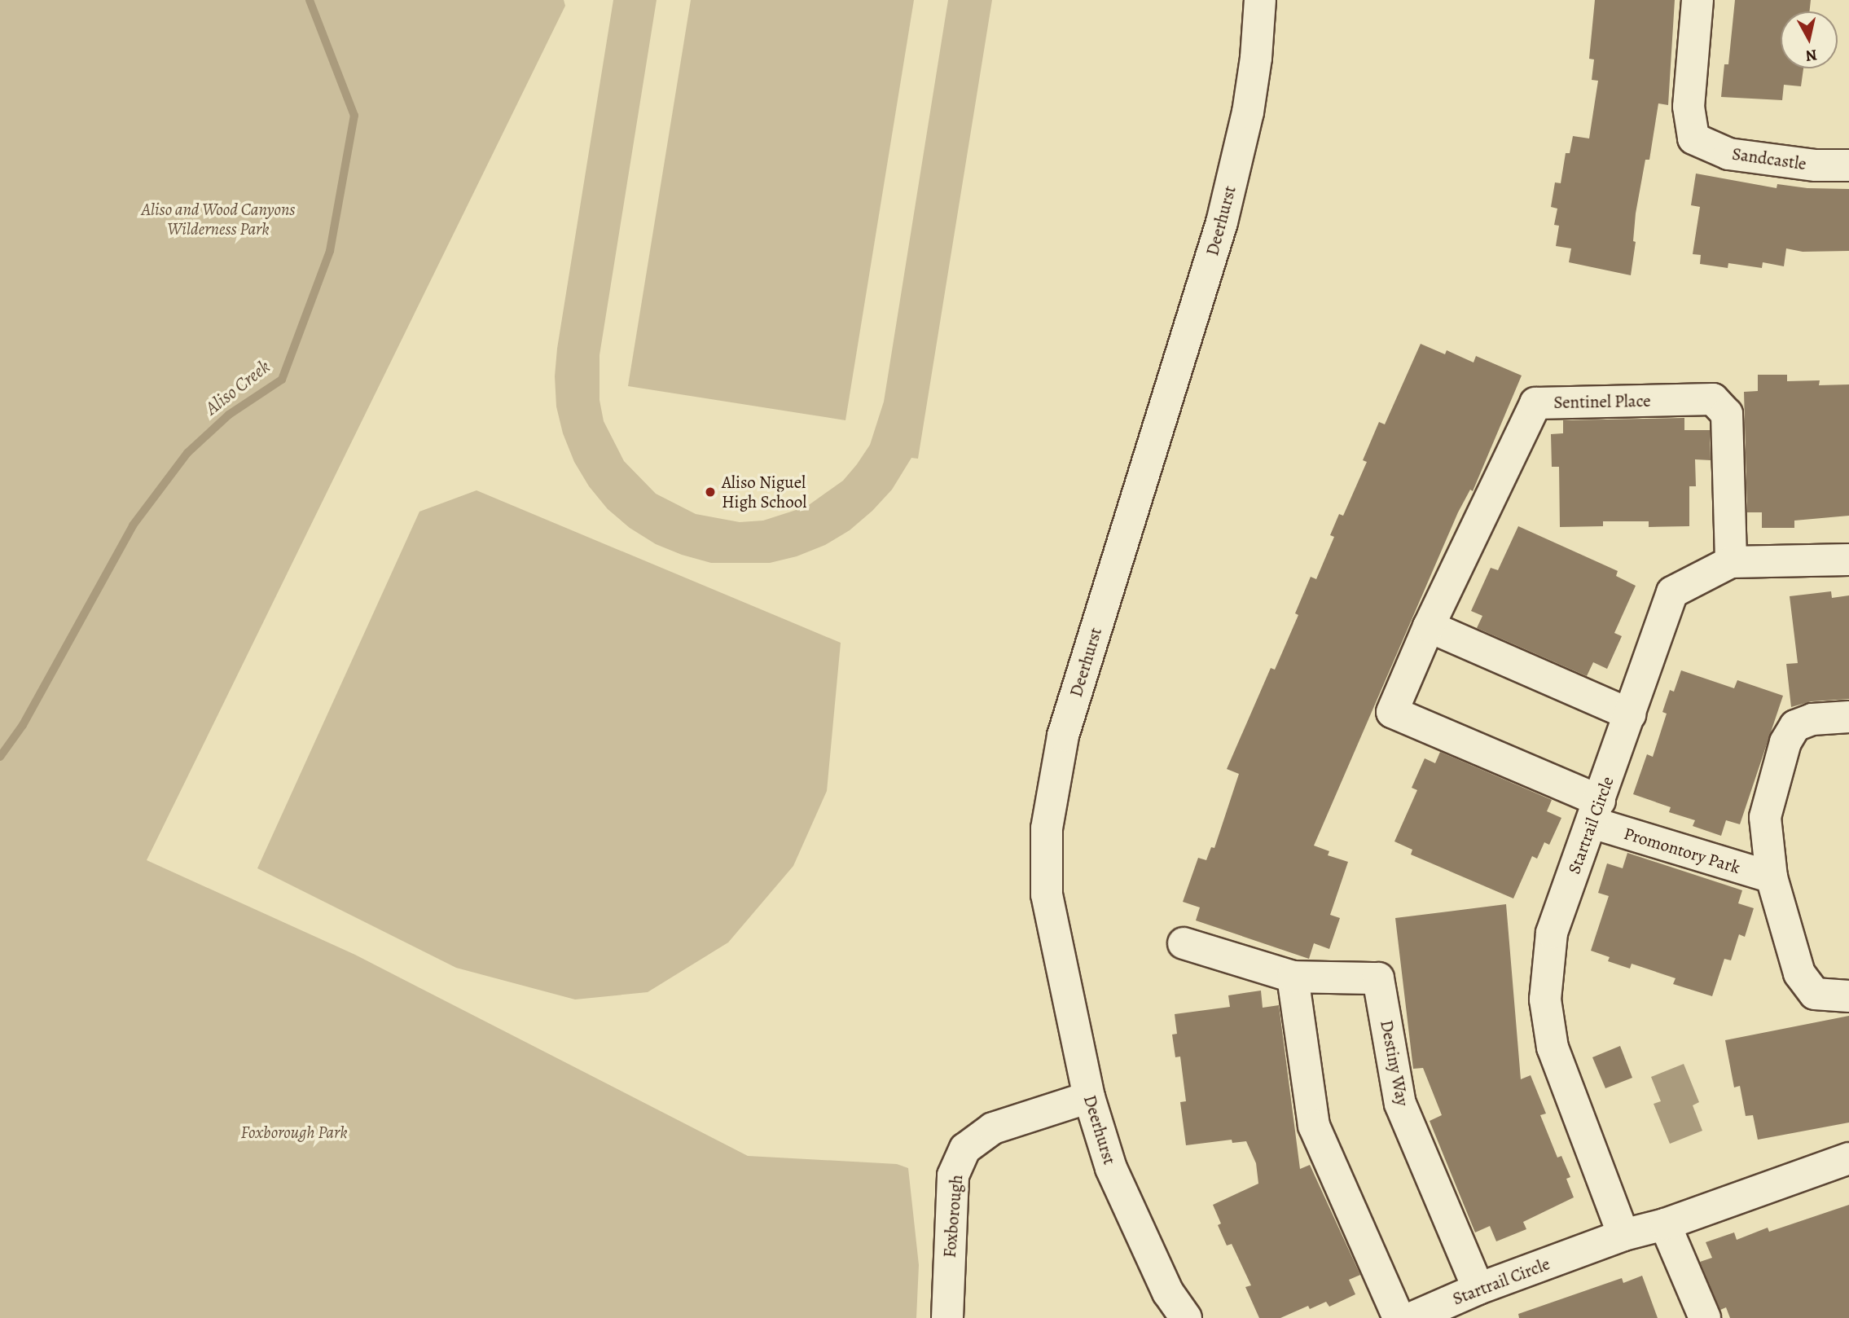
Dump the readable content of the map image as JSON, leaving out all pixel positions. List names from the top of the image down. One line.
{"streets":{"street":["Sandcastle","Deerhurst","Sentinel Place","Startrail Circle","Promontory Park","Destiny Way","Foxborough"]},"crossings":[["Deerhurst","Foxborough"],["Sentinel Place","Startrail Circle"],["Sentinel Place","Promontory Park"],["Startrail Circle","Promontory Park"],["Startrail Circle","Destiny Way"]],"water":["Aliso Creek"],"parks":["Aliso and Wood Canyons Wilderness Park","Foxborough Park"],"places":["Aliso Niguel High School"],"north":"bottom"}
